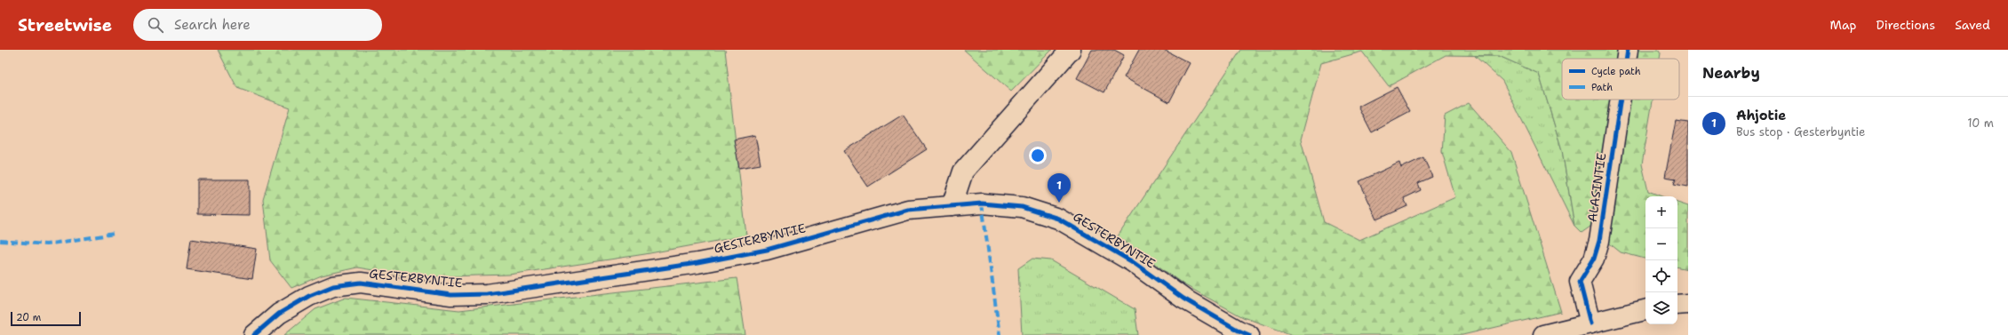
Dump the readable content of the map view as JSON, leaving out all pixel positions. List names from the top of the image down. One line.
{"streets":{"street":["ALASINTIE","GESTERBYNTIE"]},"legend":["Cycle path","Path"],"scale_bar":"20 m","page":{"header":"Streetwise","search":"Search here","nav":["Map","Directions","Saved"],"heading":"Nearby","list":[{"mark":"1","name":"Ahjotie","note":"Bus stop · Gesterbyntie","value":"10 m"}],"pins":"1","map_buttons":["+","−"],"scale":"20 m"}}
